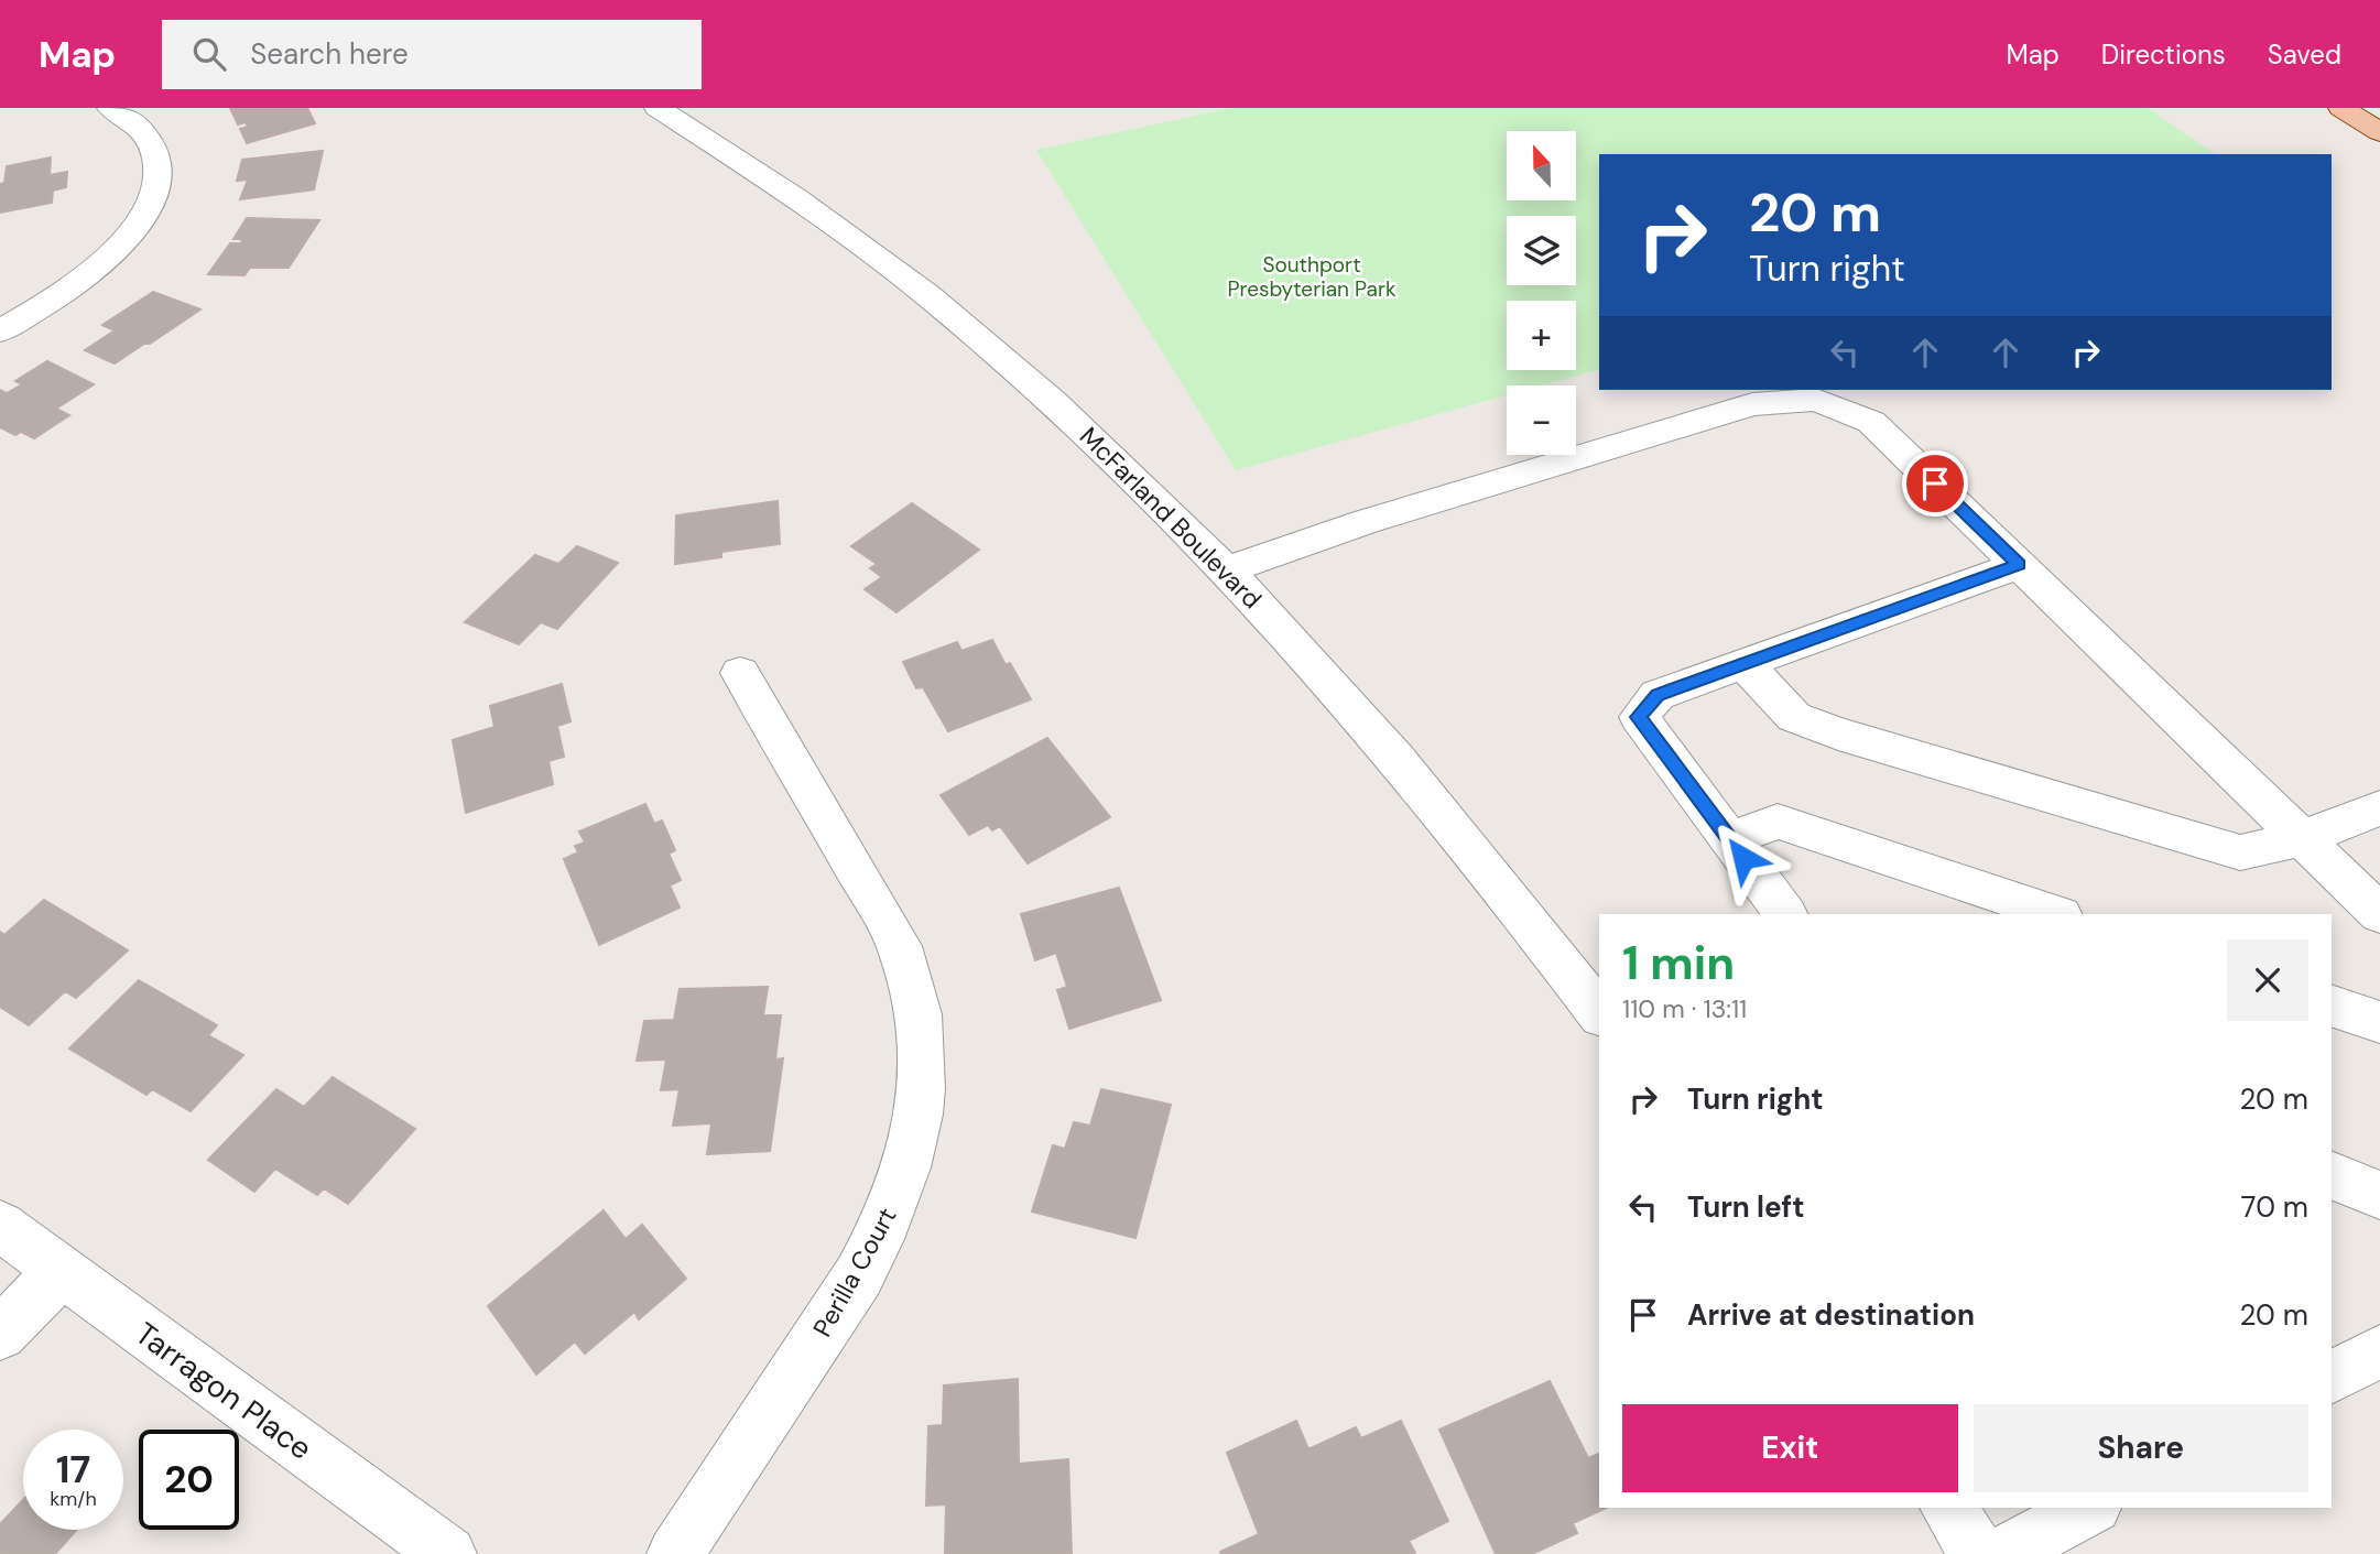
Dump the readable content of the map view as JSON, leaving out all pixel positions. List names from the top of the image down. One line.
{"streets":{"street":["McFarland Boulevard","Perilla Court","Tarragon Place"]},"parks":["Southport Presbyterian Park"],"north":"top","page":{"header":"Map","search":"Search here","nav":["Map","Directions","Saved"],"map_buttons":["+","−"],"turn":["20 m","Turn right"],"heading":["1 min","110 m · 13:11"],"list":[{"name":"Turn right","value":"20 m"},{"name":"Turn left","value":"70 m"},{"name":"Arrive at destination","value":"20 m"}],"buttons":["Exit","Share"],"speed":"17 km/h","limit":"20"}}
